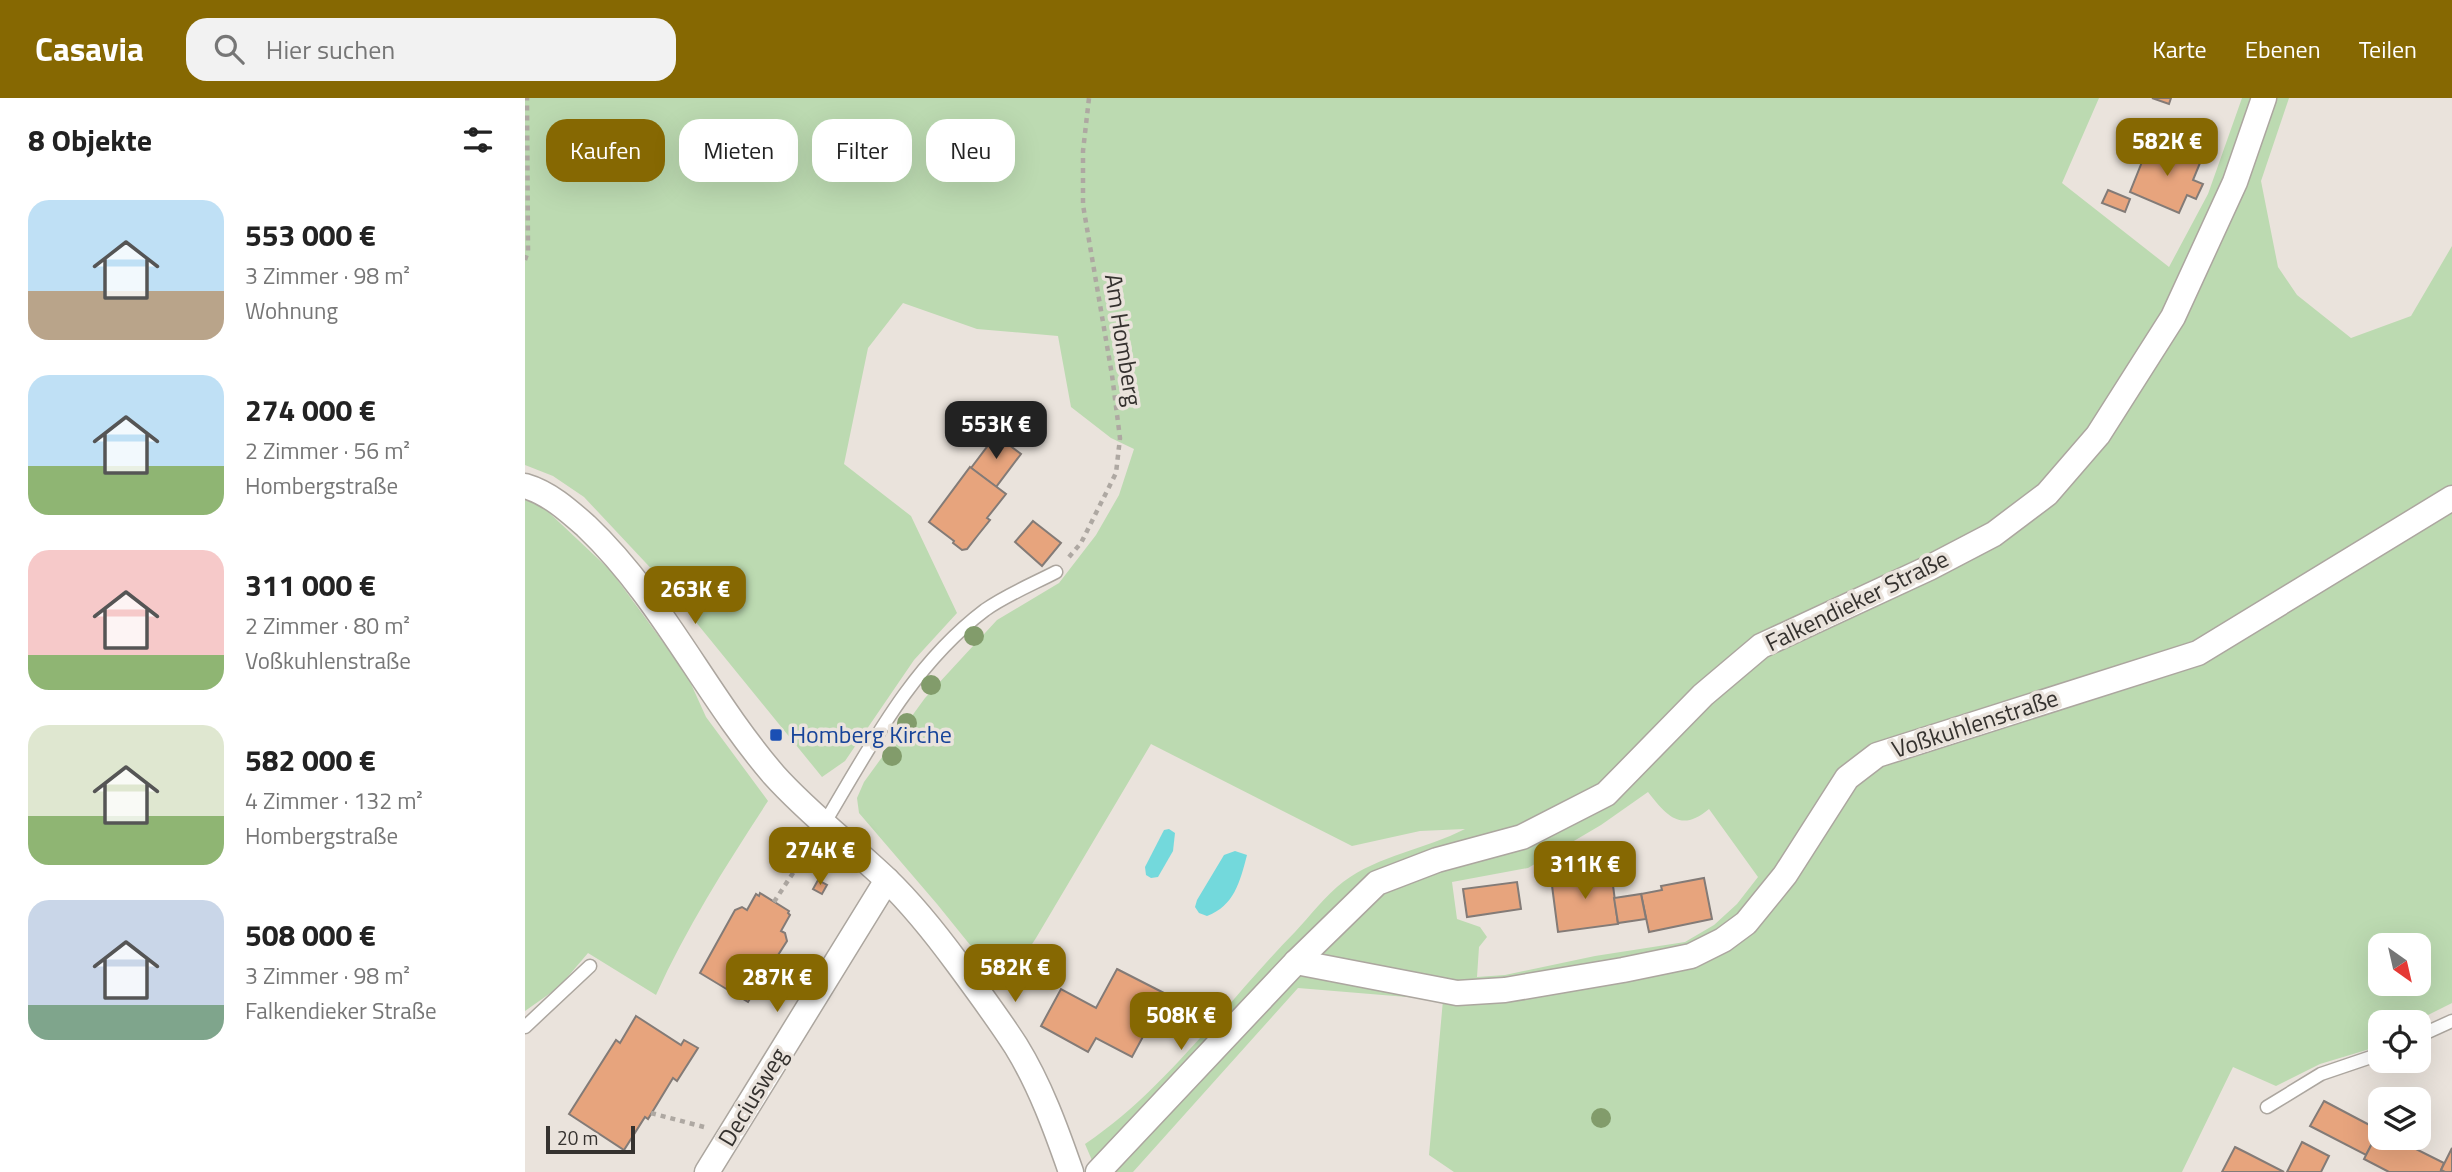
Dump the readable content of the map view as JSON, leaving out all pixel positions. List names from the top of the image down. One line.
{"streets":{"street":["Falkendieker Straße","Voßkuhlenstraße","Deciusweg"],"path":["Am Homberg"]},"crossings":[["Falkendieker Straße","Voßkuhlenstraße"]],"places":{"transit":["Homberg Kirche"]},"scale_bar":"20 m","north":"bottom right","page":{"header":"Casavia","search":"Hier suchen","nav":["Karte","Ebenen","Teilen"],"heading":"8 Objekte","price":["582K €","553K €","263K €","274K €","311K €","582K €","287K €","508K €"],"chip":["Kaufen","Mieten","Filter","Neu"],"list":[{"name":"553 000 €","note":"3 Zimmer · 98 m² · Wohnung"},{"name":"274 000 €","note":"2 Zimmer · 56 m² · Hombergstraße"},{"name":"311 000 €","note":"2 Zimmer · 80 m² · Voßkuhlenstraße"},{"name":"582 000 €","note":"4 Zimmer · 132 m² · Hombergstraße"},{"name":"508 000 €","note":"3 Zimmer · 98 m² · Falkendieker Straße"}],"scale":"20 m"}}
